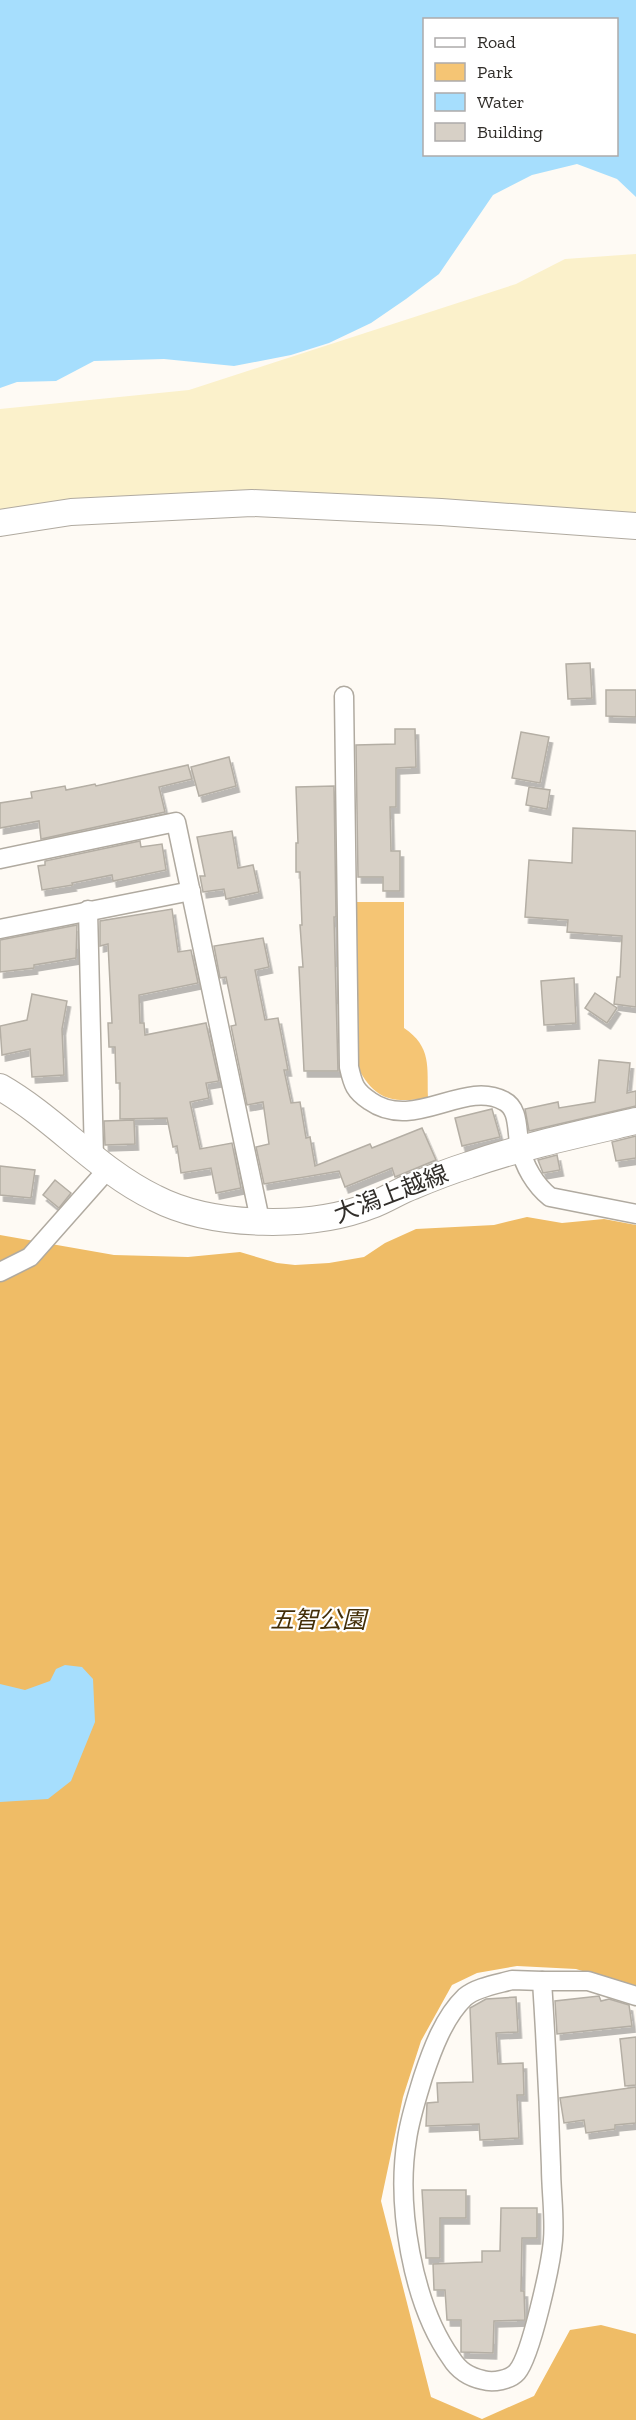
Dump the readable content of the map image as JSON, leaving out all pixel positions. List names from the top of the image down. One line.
{"streets":{"main road":["大潟上越線"]},"parks":["五智公園"],"legend":["Road","Park","Water","Building"]}
